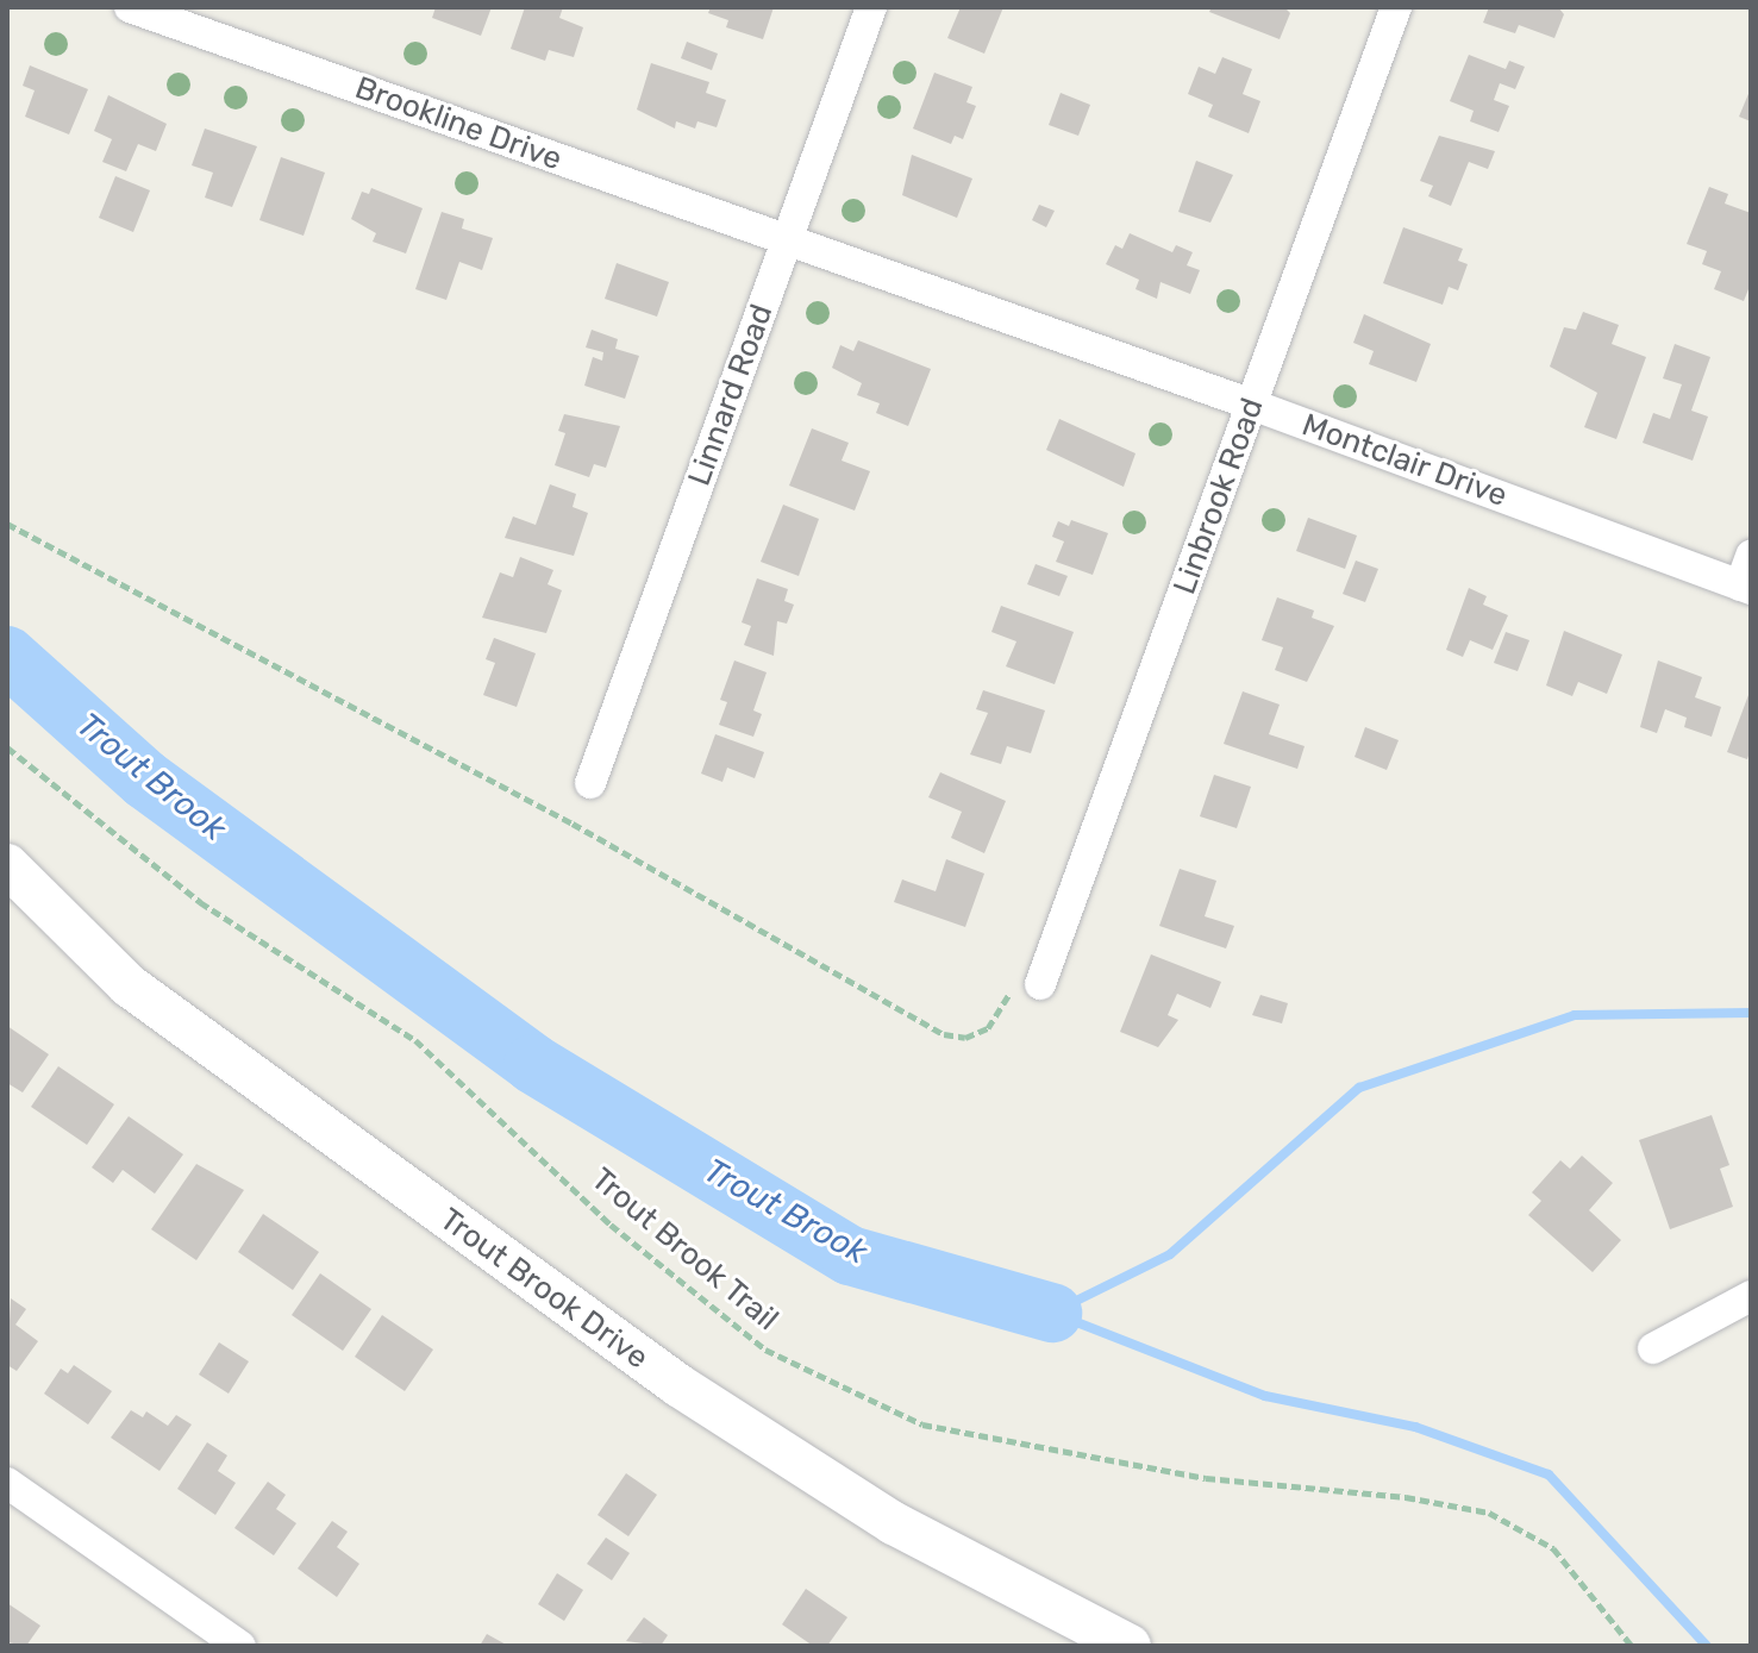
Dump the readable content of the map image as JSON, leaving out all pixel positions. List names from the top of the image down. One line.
{"streets":{"main road":["Trout Brook Drive"],"street":["Brookline Drive","Linnard Road","Montclair Drive","Linbrook Road"],"path":["Trout Brook Trail"]},"crossings":[["Brookline Drive","Linnard Road"],["Brookline Drive","Montclair Drive"],["Linnard Road","Montclair Drive"],["Montclair Drive","Linbrook Road"]],"water":["Trout Brook"]}
